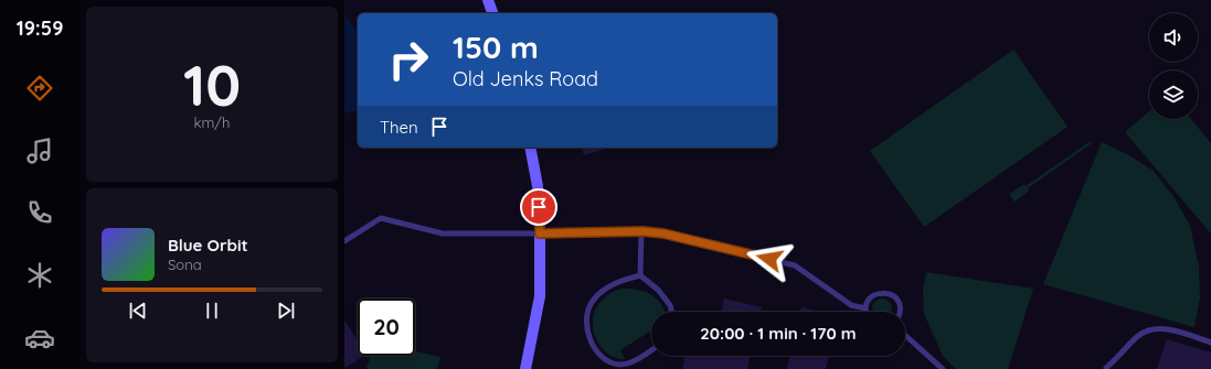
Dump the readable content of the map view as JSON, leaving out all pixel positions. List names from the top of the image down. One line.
{"page":{"tabs":"19:59","tile":["10","km/h"],"turn":["150 m","Old Jenks Road"],"then":"Then","song":["Blue Orbit","Sona"],"limit":"20","trip":"20:00 · 1 min · 170 m"}}
